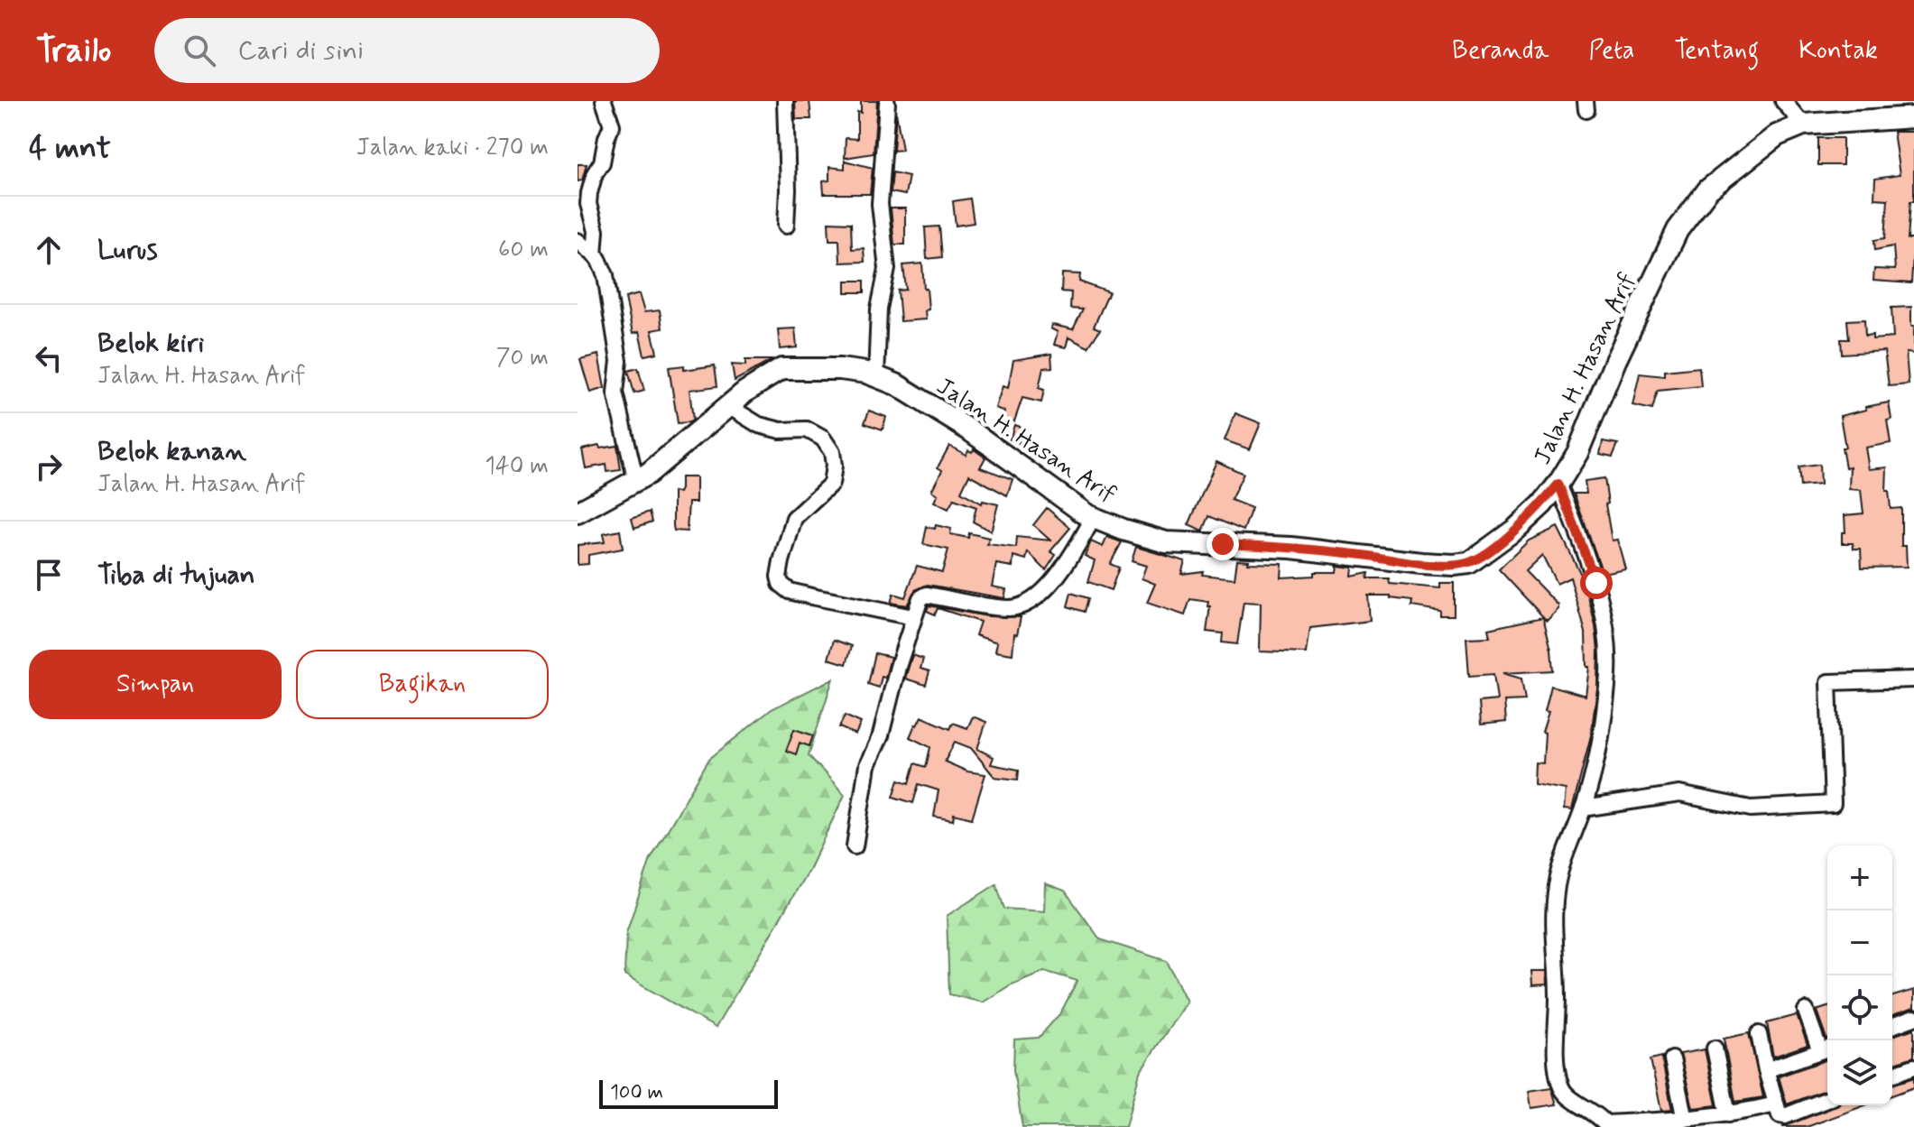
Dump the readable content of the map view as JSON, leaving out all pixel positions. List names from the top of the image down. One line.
{"streets":{"main road":["Jalan H. Hasan Arif"]},"scale_bar":"100 m","page":{"header":"Trailo","search":"Cari di sini","nav":["Beranda","Peta","Tentang","Kontak"],"heading":["4 mnt","Jalan kaki · 270 m"],"list":[["Lurus","60 m"],["Belok kiri","Jalan H. Hasan Arif","70 m"],["Belok kanan","Jalan H. Hasan Arif","140 m"],"Tiba di tujuan"],"buttons":["Simpan","Bagikan"],"map_buttons":["+","−"],"scale":"100 m"}}
